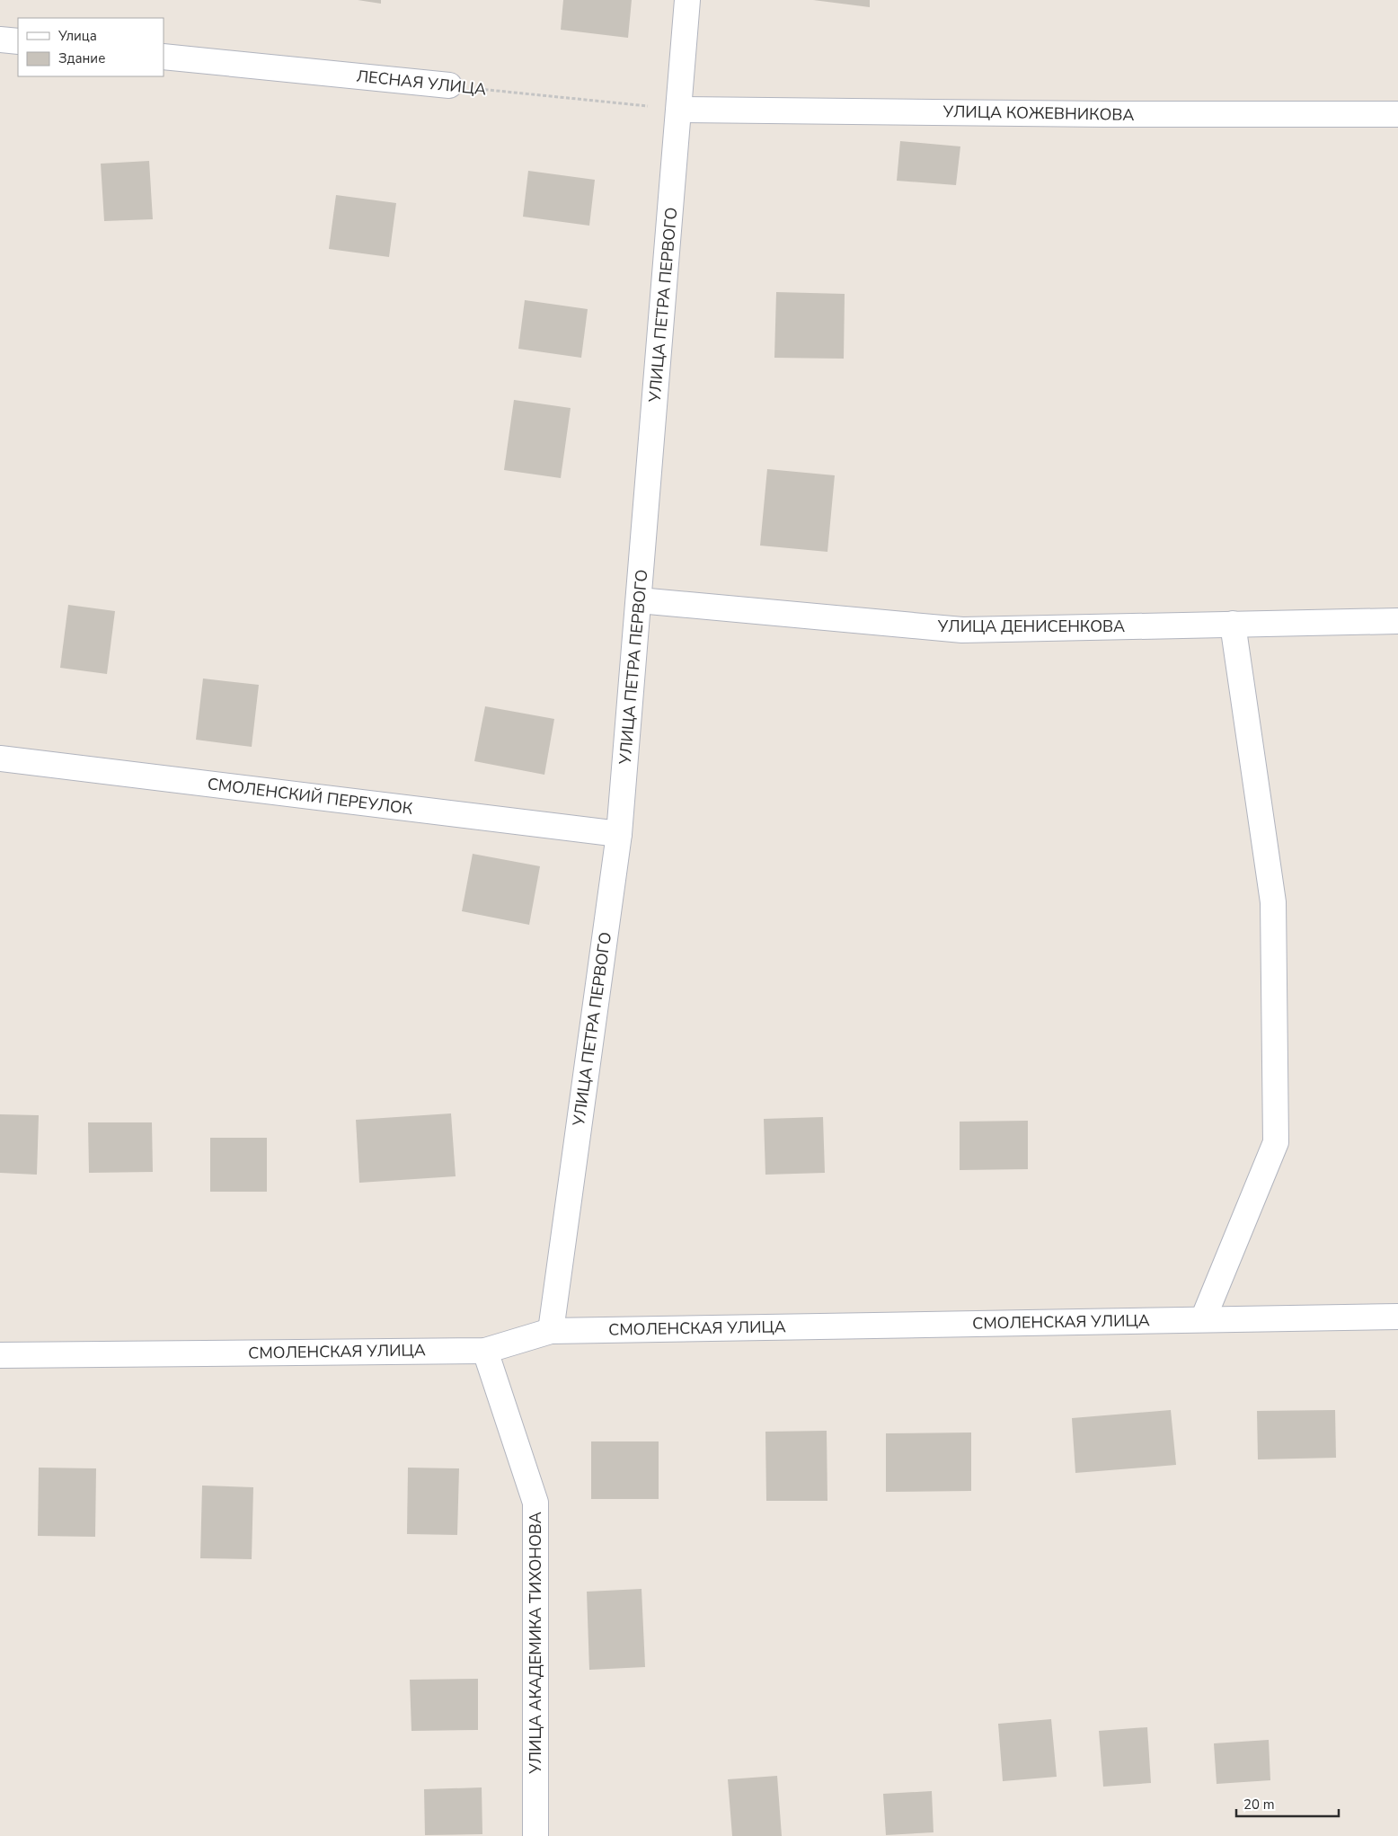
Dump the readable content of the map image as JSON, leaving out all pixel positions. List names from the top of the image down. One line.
{"streets":{"street":["ЛЕСНАЯ УЛИЦА","УЛИЦА КОЖЕВНИКОВА","УЛИЦА ПЕТРА ПЕРВОГО","УЛИЦА ДЕНИСЕНКОВА","СМОЛЕНСКИЙ ПЕРЕУЛОК","СМОЛЕНСКАЯ УЛИЦА","УЛИЦА АКАДЕМИКА ТИХОНОВА"]},"crossings":[["ЛЕСНАЯ УЛИЦА","УЛИЦА КОЖЕВНИКОВА"],["ЛЕСНАЯ УЛИЦА","УЛИЦА ПЕТРА ПЕРВОГО"],["УЛИЦА КОЖЕВНИКОВА","УЛИЦА ПЕТРА ПЕРВОГО"],["УЛИЦА ПЕТРА ПЕРВОГО","УЛИЦА ДЕНИСЕНКОВА"],["УЛИЦА ПЕТРА ПЕРВОГО","СМОЛЕНСКИЙ ПЕРЕУЛОК"],["УЛИЦА ПЕТРА ПЕРВОГО","СМОЛЕНСКАЯ УЛИЦА"],["СМОЛЕНСКАЯ УЛИЦА","УЛИЦА АКАДЕМИКА ТИХОНОВА"]],"legend":["Улица","Здание"],"scale_bar":"20 m"}
